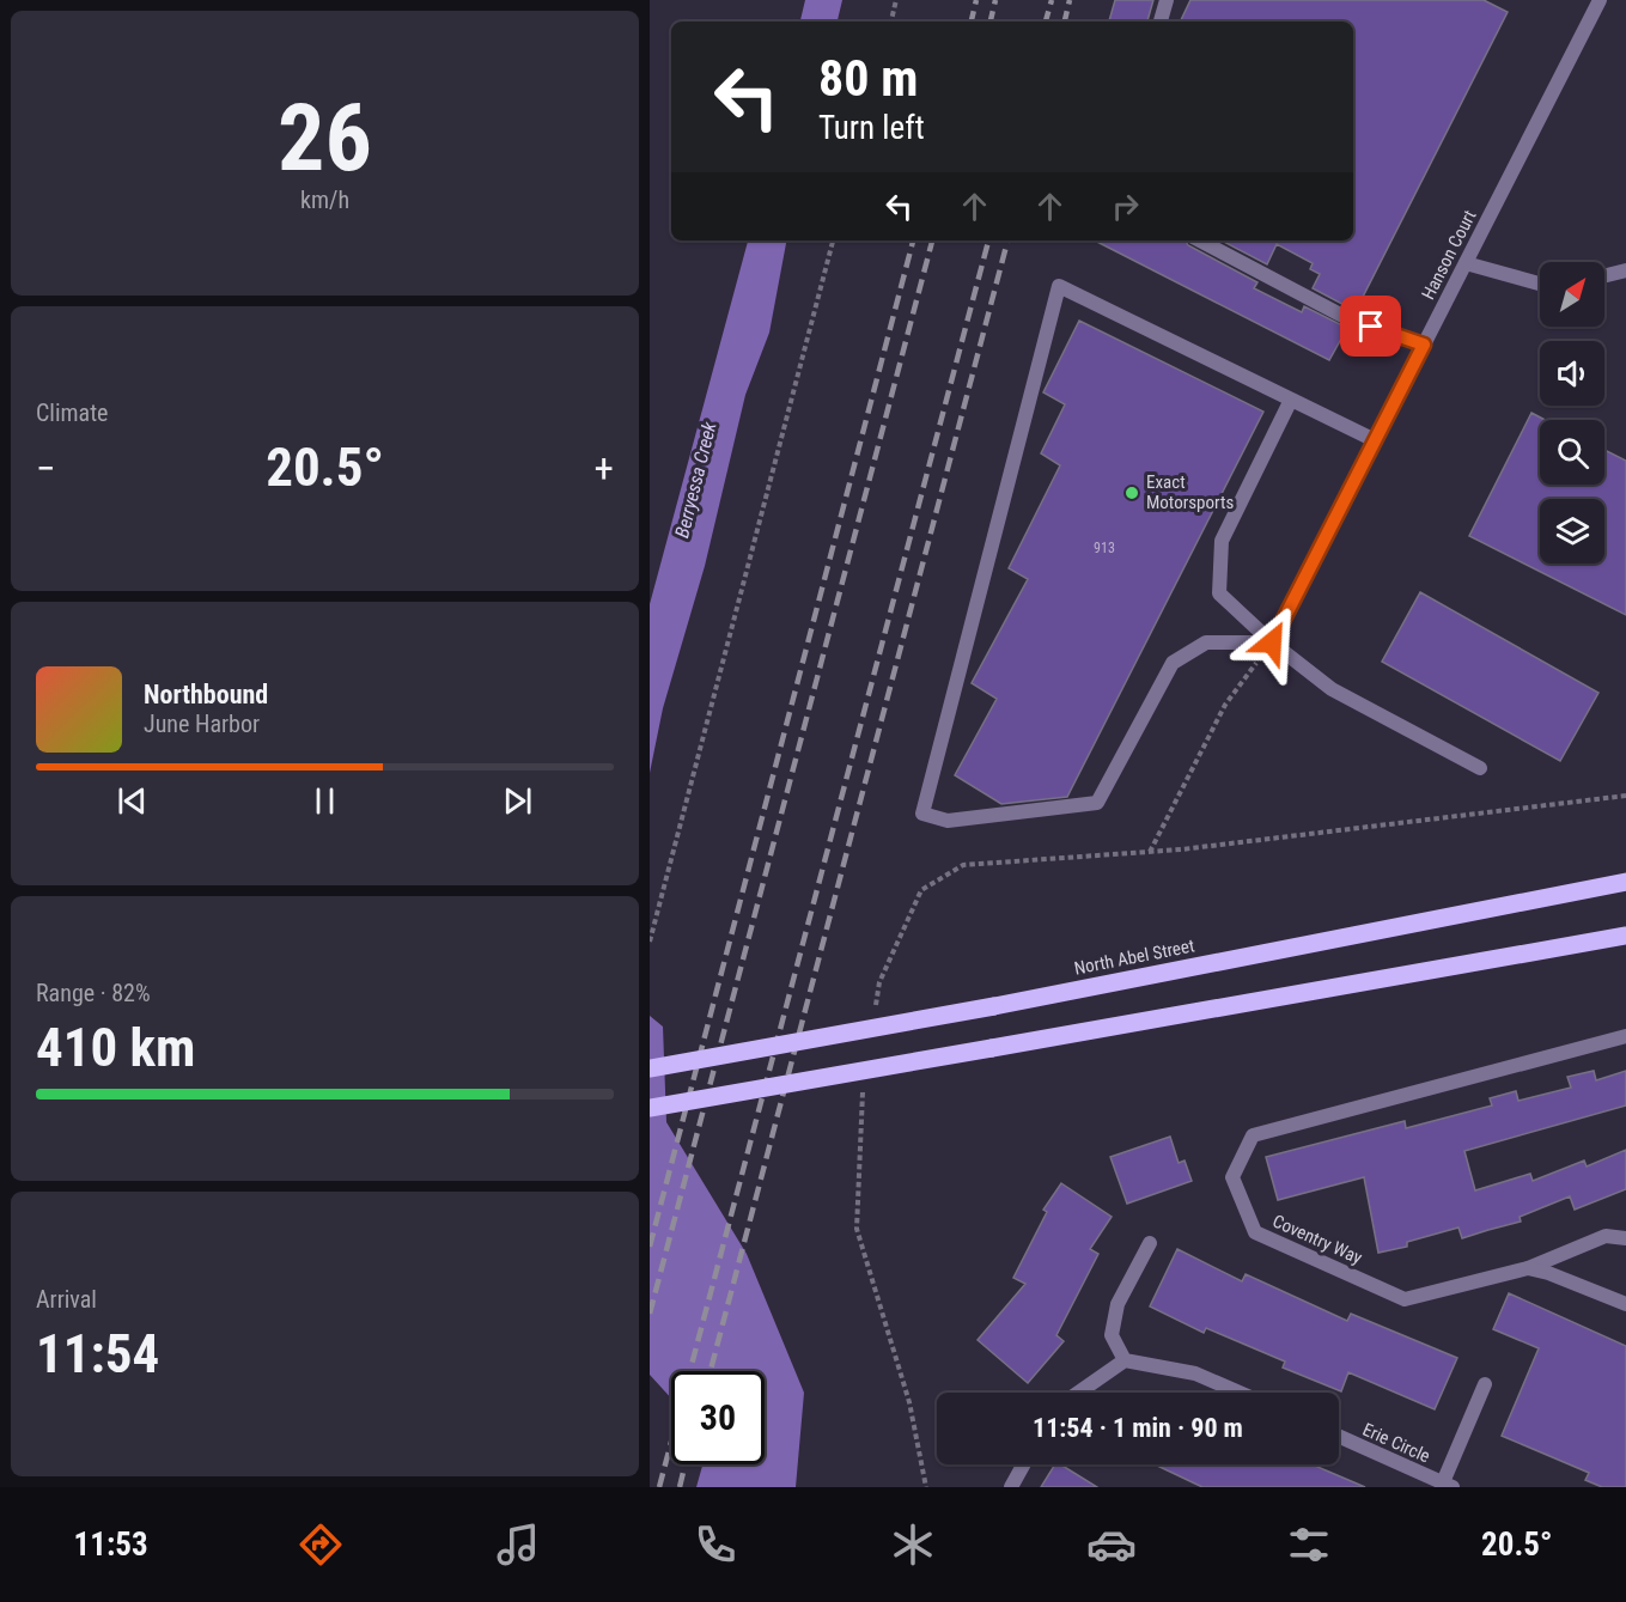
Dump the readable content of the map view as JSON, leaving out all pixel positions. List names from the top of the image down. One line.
{"streets":{"main road":["North Abel Street"],"street":["Hanson Court","Coventry Way","Erie Circle"]},"water":["Berryessa Creek"],"places":["Exact Motorsports"],"house_numbers":["913"],"north":"top right","page":{"tile":[["26","km/h"],"Climate",["Range · 82%","410 km"],["Arrival","11:54"]],"turn":["80 m","Turn left"],"heat":["−","20.5°","+"],"song":["Northbound","June Harbor"],"limit":"30","trip":"11:54 · 1 min · 90 m","tabs":["11:53","20.5°"]}}
